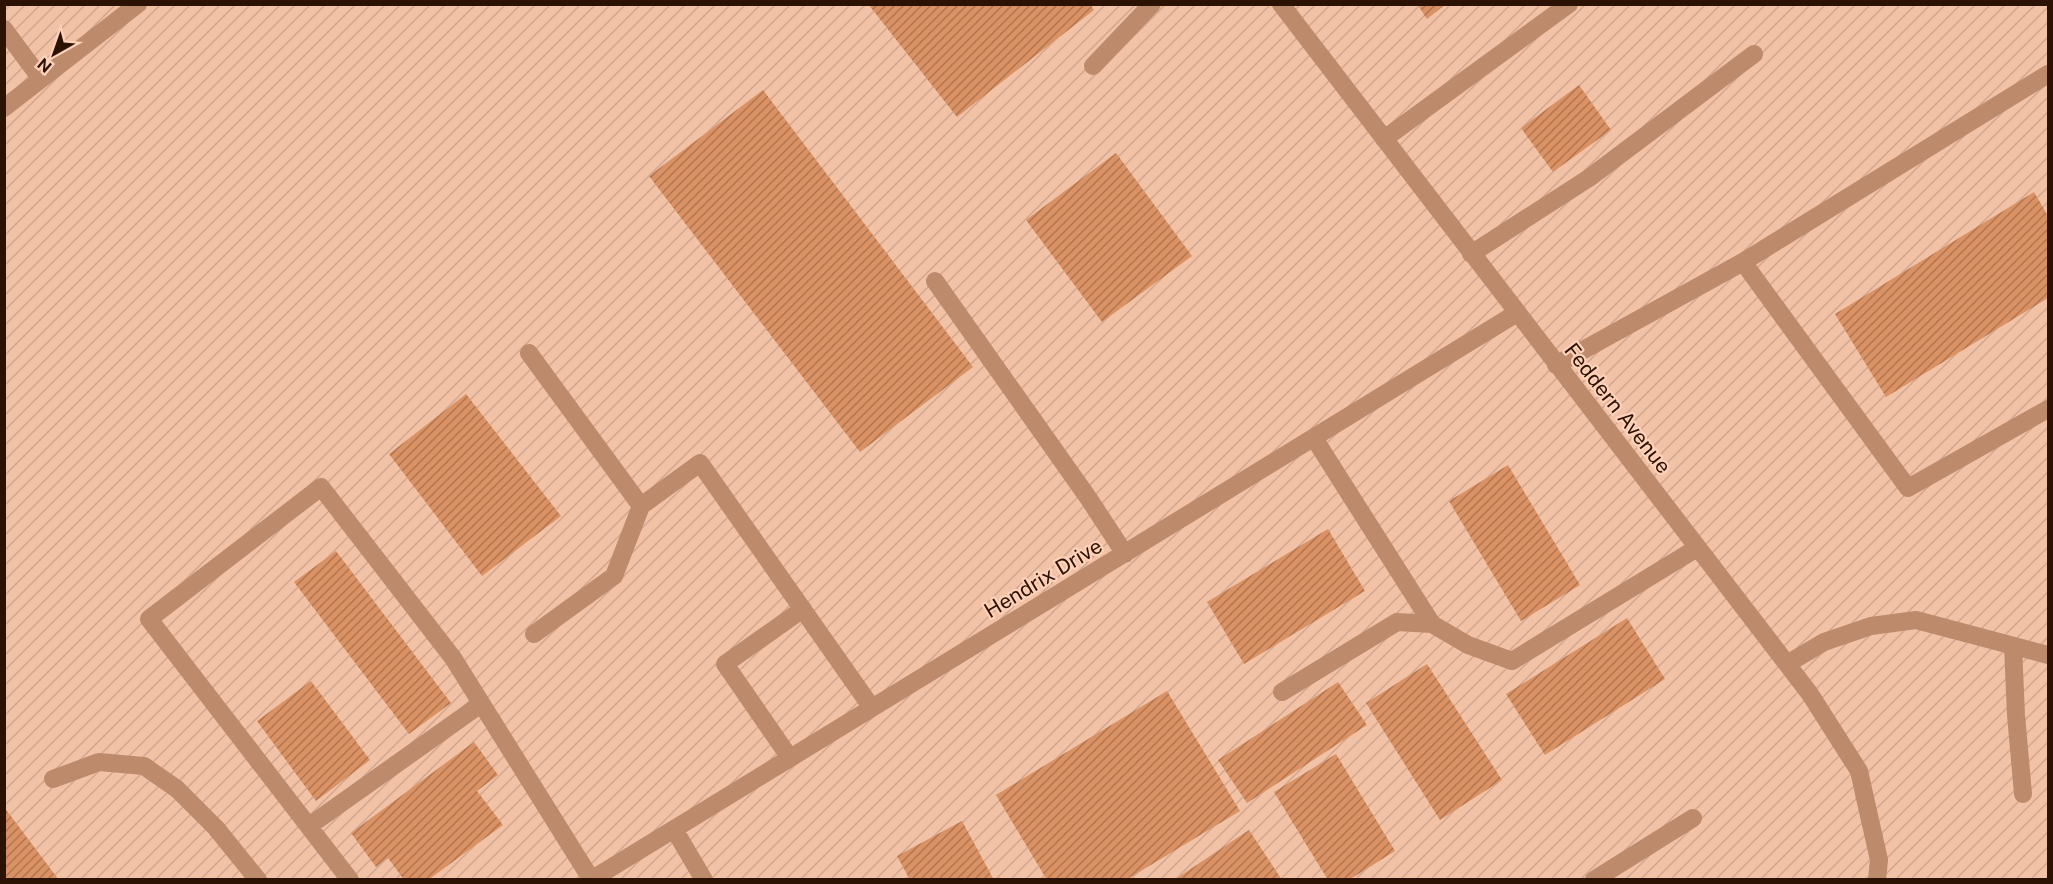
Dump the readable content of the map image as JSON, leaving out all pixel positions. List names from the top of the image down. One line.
{"streets":{"street":["Feddern Avenue","Hendrix Drive"]},"crossings":[["Feddern Avenue","Hendrix Drive"]],"north":"bottom left"}
